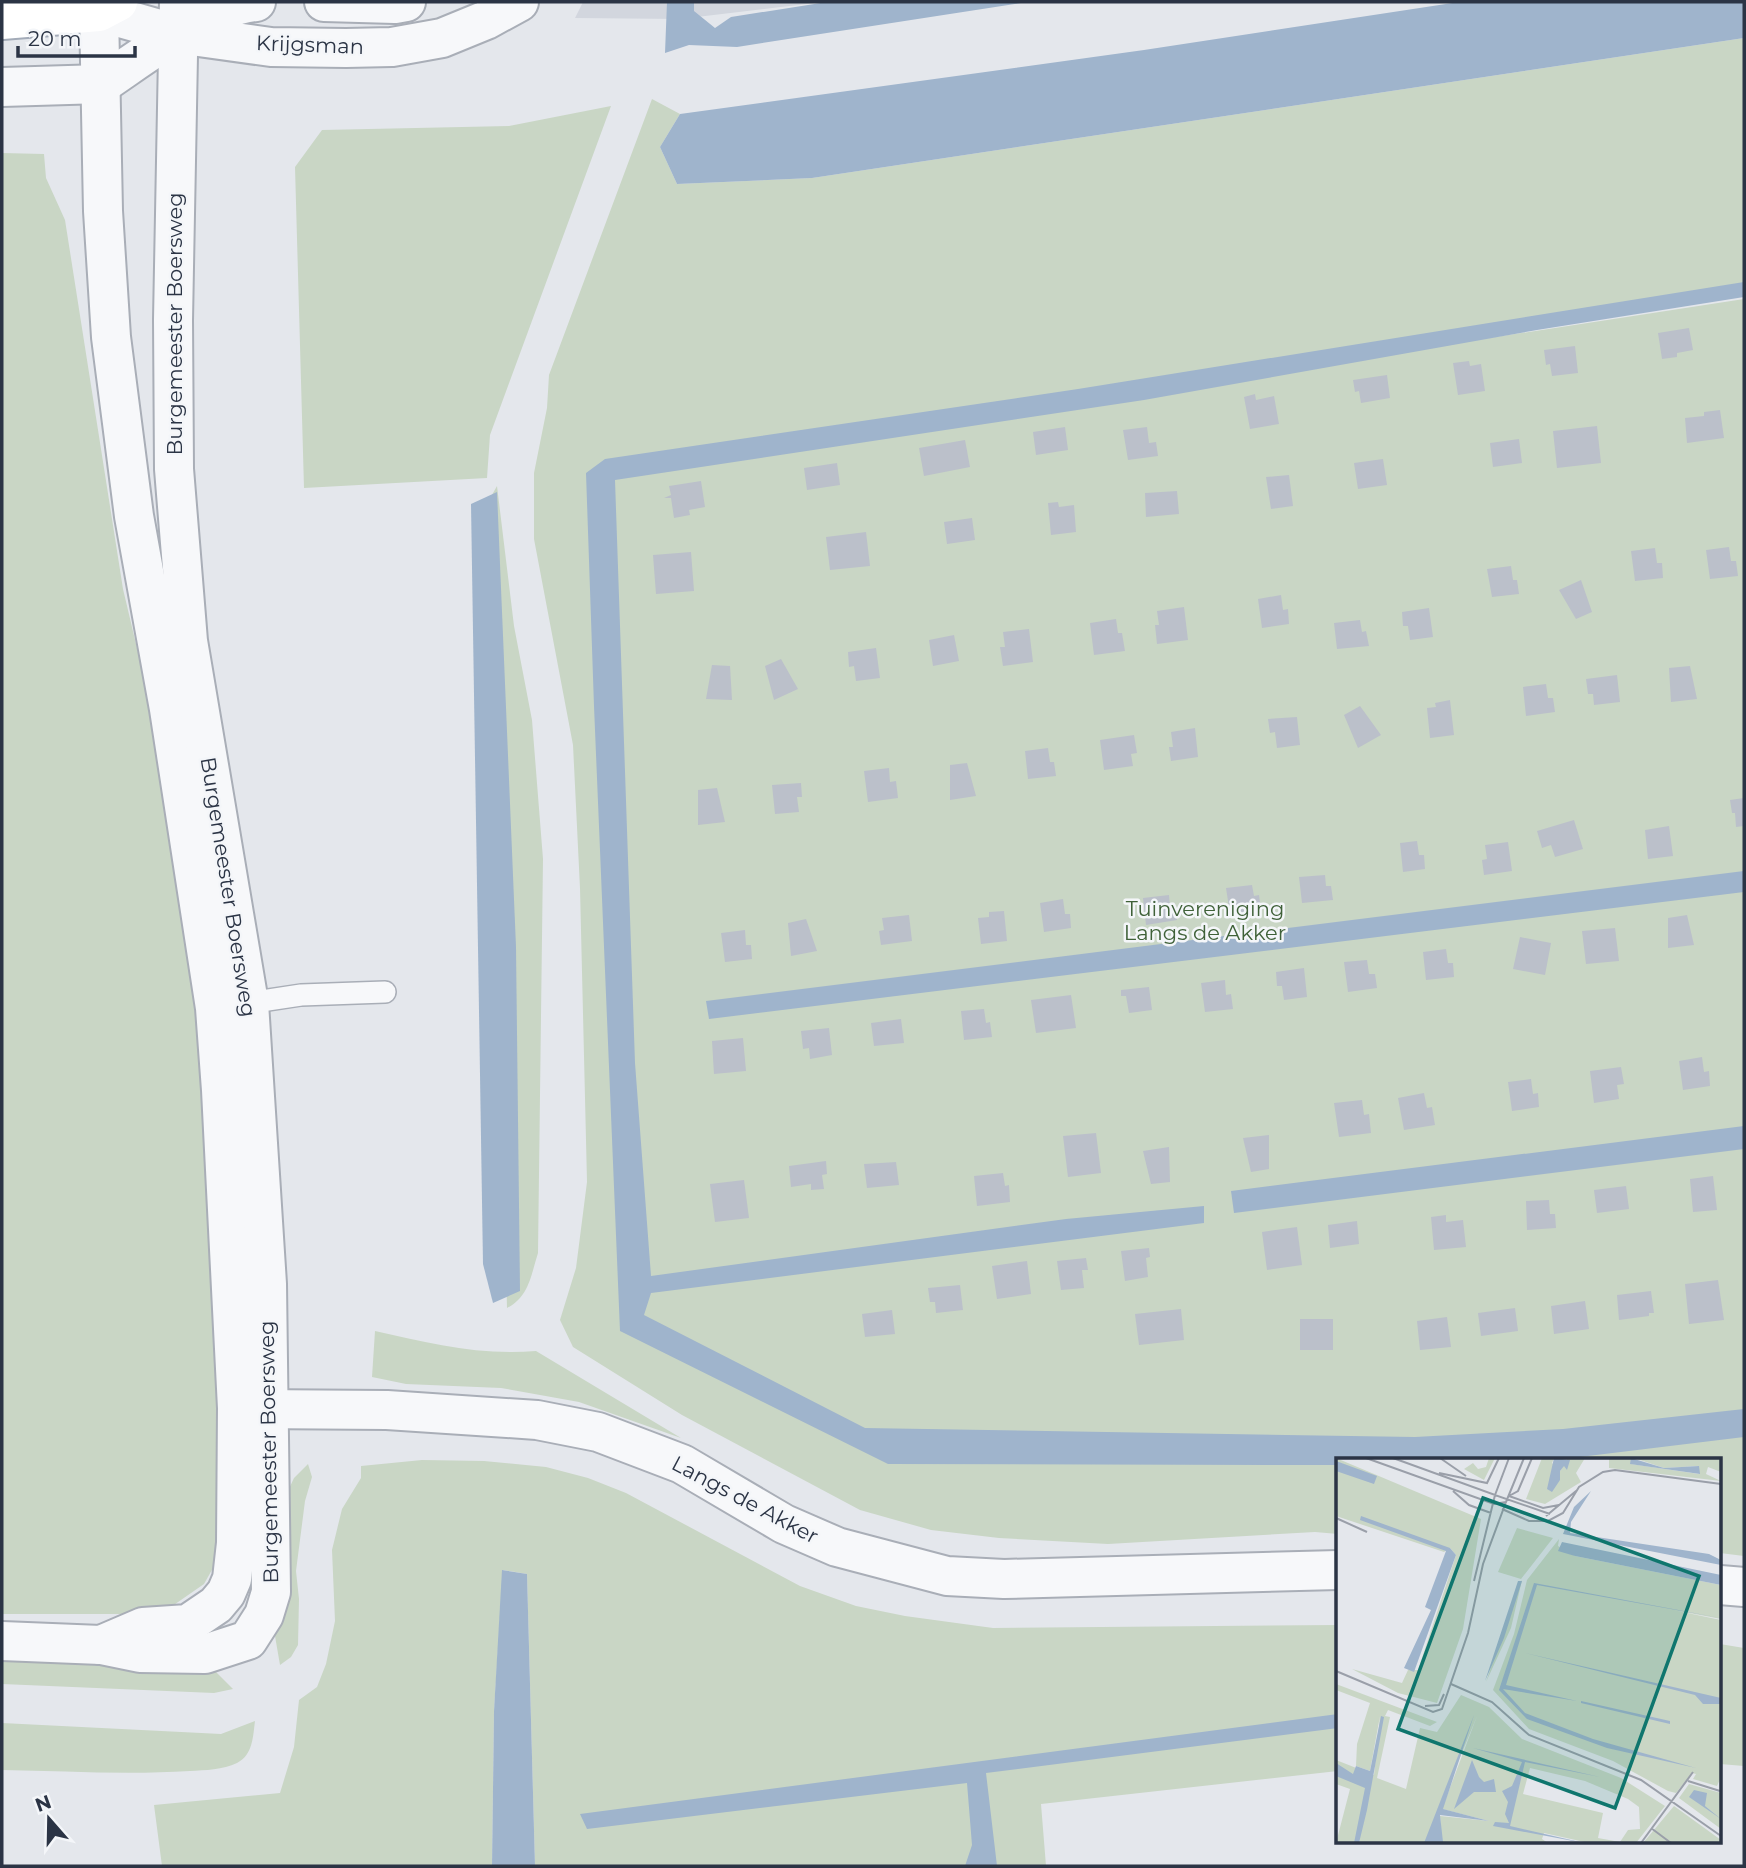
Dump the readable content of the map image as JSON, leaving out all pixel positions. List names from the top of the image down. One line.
{"streets":{"street":["Krijgsman","Burgemeester Boersweg","Langs de Akker"]},"crossings":[["Krijgsman","Burgemeester Boersweg"],["Burgemeester Boersweg","Langs de Akker"]],"parks":["Tuinvereniging Langs de Akker"],"scale_bar":"20 m","north":"top"}
